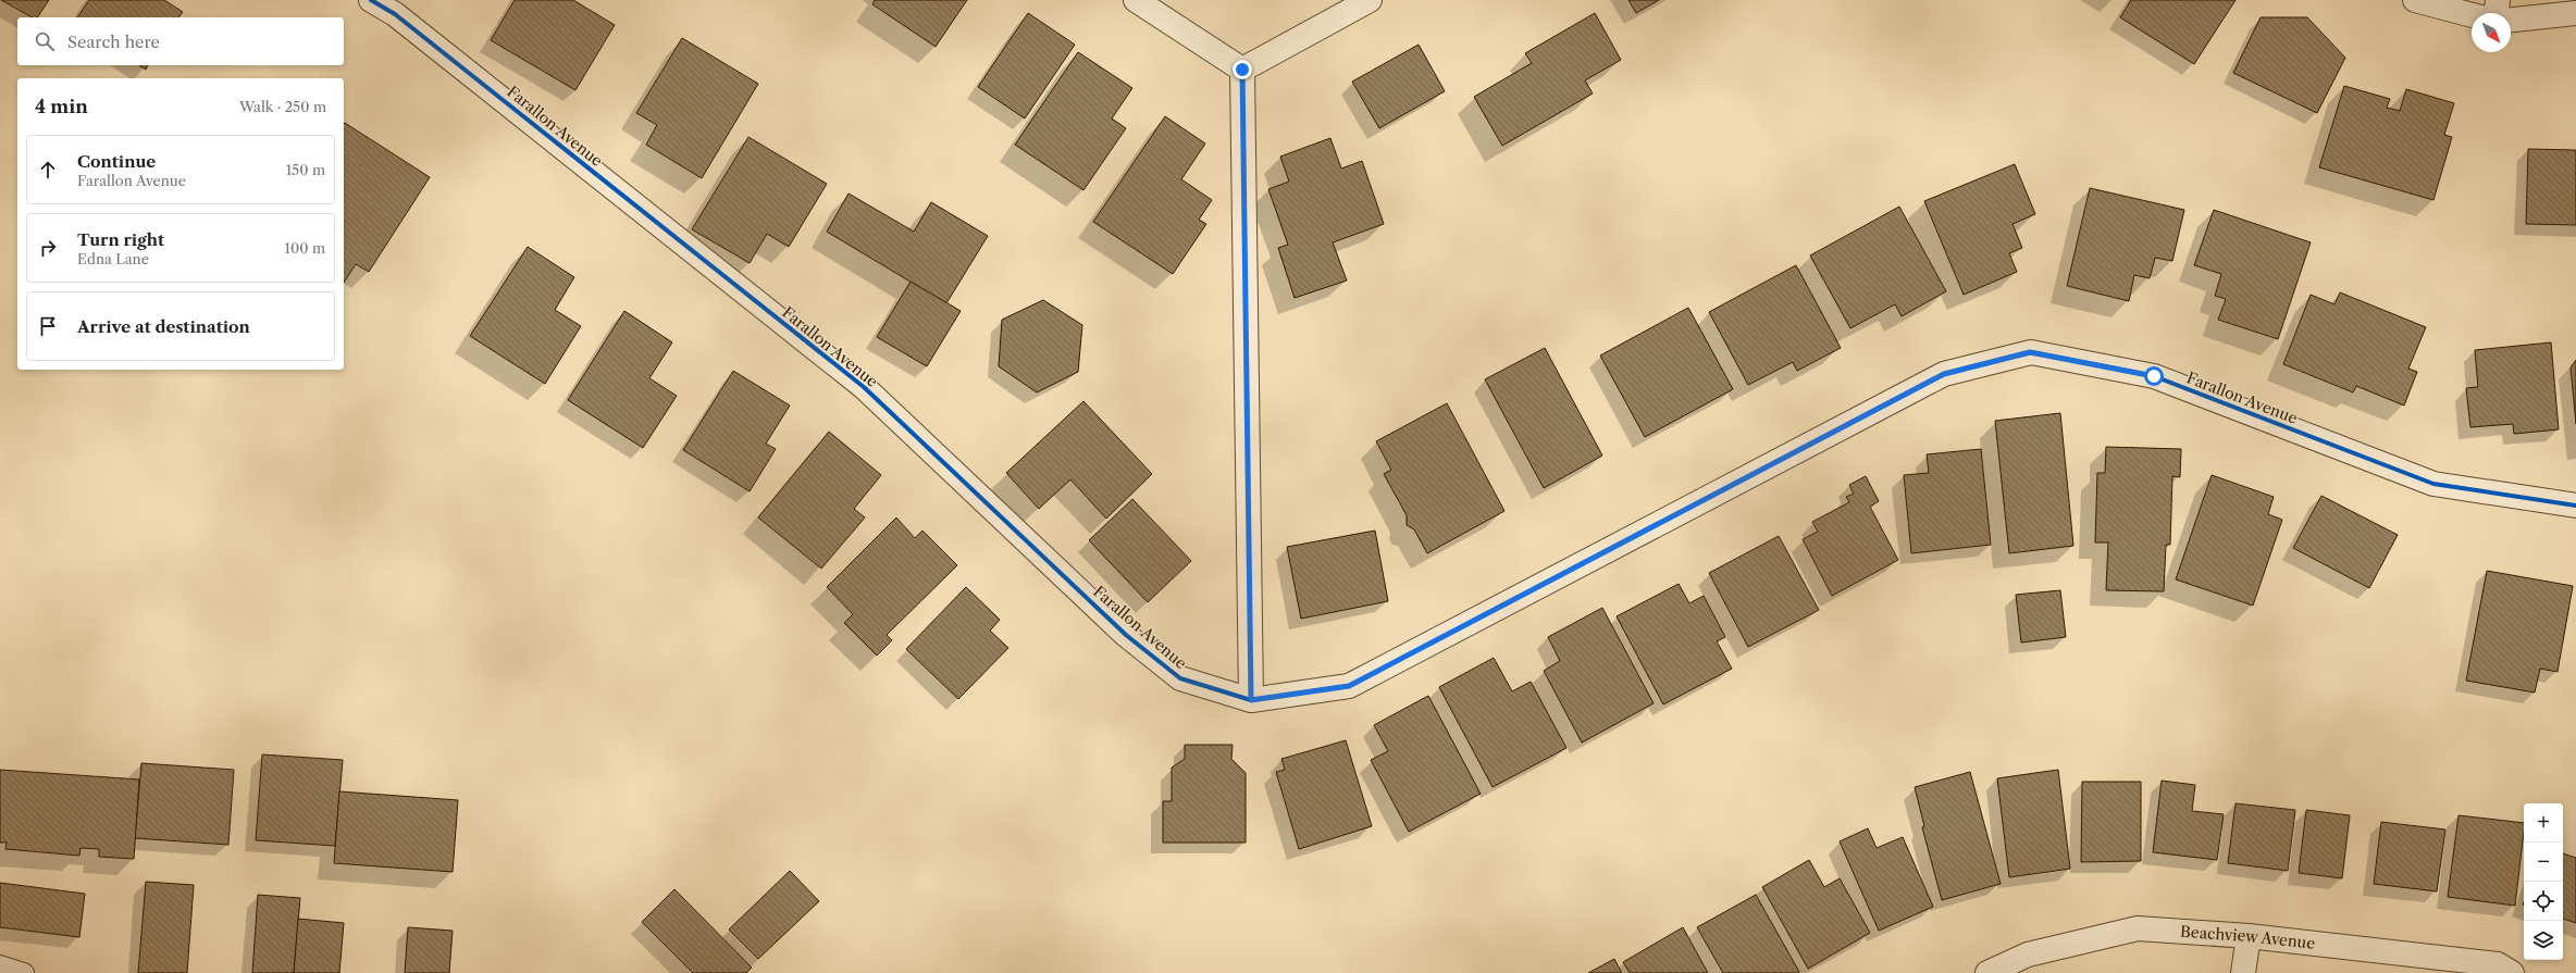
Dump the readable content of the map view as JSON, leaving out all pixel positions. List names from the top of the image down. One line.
{"streets":{"street":["Farallon Avenue","Beachview Avenue"]},"north":"bottom right","page":{"search":"Search here","heading":["4 min","Walk · 250 m"],"list":[["Continue","Farallon Avenue","150 m"],["Turn right","Edna Lane","100 m"],"Arrive at destination"],"map_buttons":["+","−"]}}
